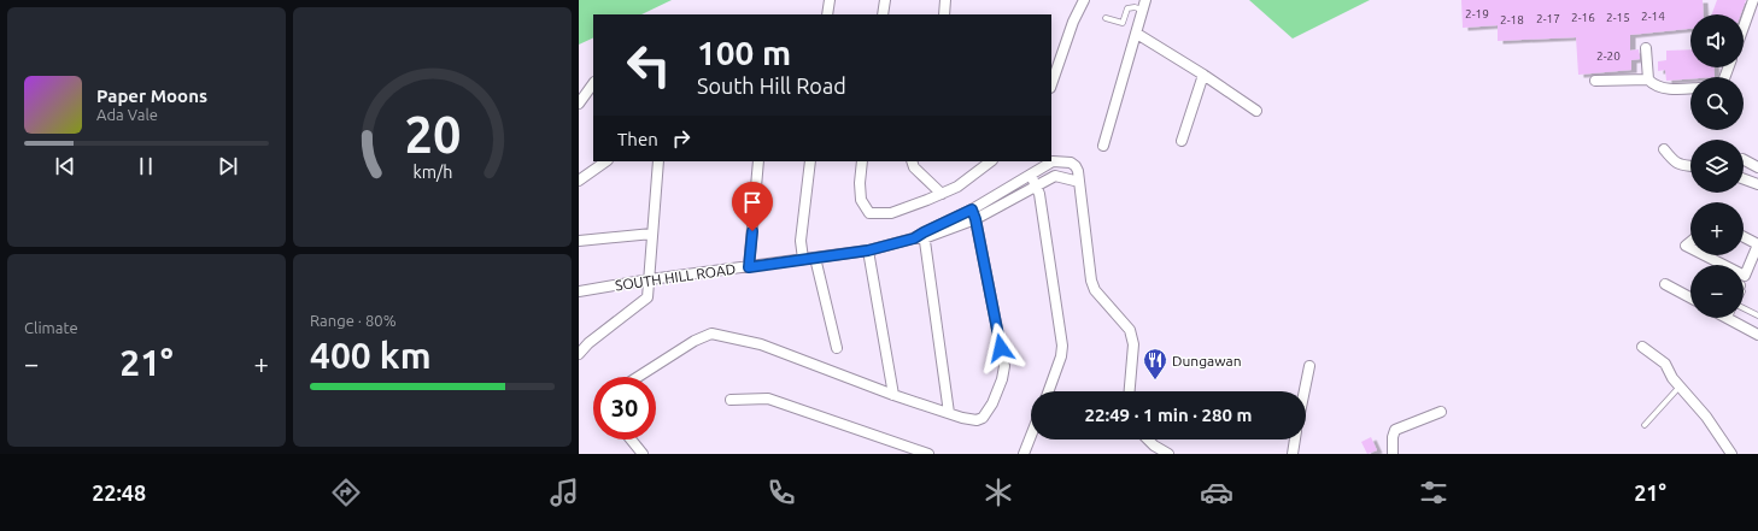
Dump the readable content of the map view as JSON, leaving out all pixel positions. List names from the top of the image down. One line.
{"streets":{"street":["SOUTH HILL ROAD"]},"places":{"restaurant":["Dungawan"]},"house_numbers":["2-19","2-14","2-16","2-15","2-17","2-18","2-20"],"page":{"map_buttons":["+","−"],"turn":["100 m","South Hill Road"],"song":["Paper Moons","Ada Vale"],"then":"Then","tile":["Climate",["Range · 80%","400 km"]],"heat":["−","21°","+"],"limit":"30","trip":"22:49 · 1 min · 280 m","tabs":["22:48","21°"],"gauge":["20","km/h"]}}
